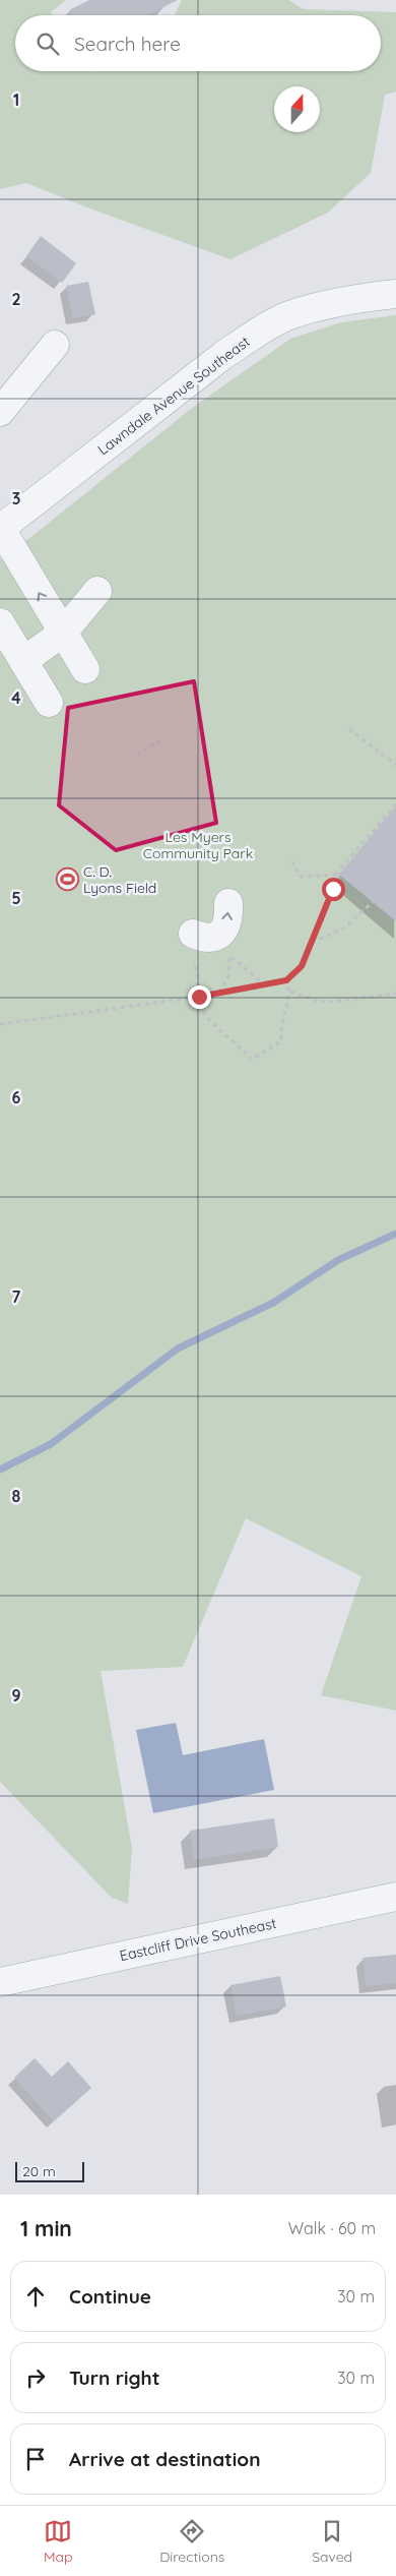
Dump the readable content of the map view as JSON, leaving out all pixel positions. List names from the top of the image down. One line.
{"streets":{"street":["Lawndale Avenue Southeast","Eastcliff Drive Southeast"]},"parks":["Les Myers Community Park"],"places":{"sports":["C. D. Lyons Field"]},"scale_bar":"20 m","north":"top","page":{"search":"Search here","scale":"20 m","heading":["1 min","Walk · 60 m"],"list":[["Continue","30 m"],["Turn right","30 m"],"Arrive at destination"],"nav":["Map","Directions","Saved"]},"grid":{"rows":["1","2","3","4","5","6","7","8","9"]}}
